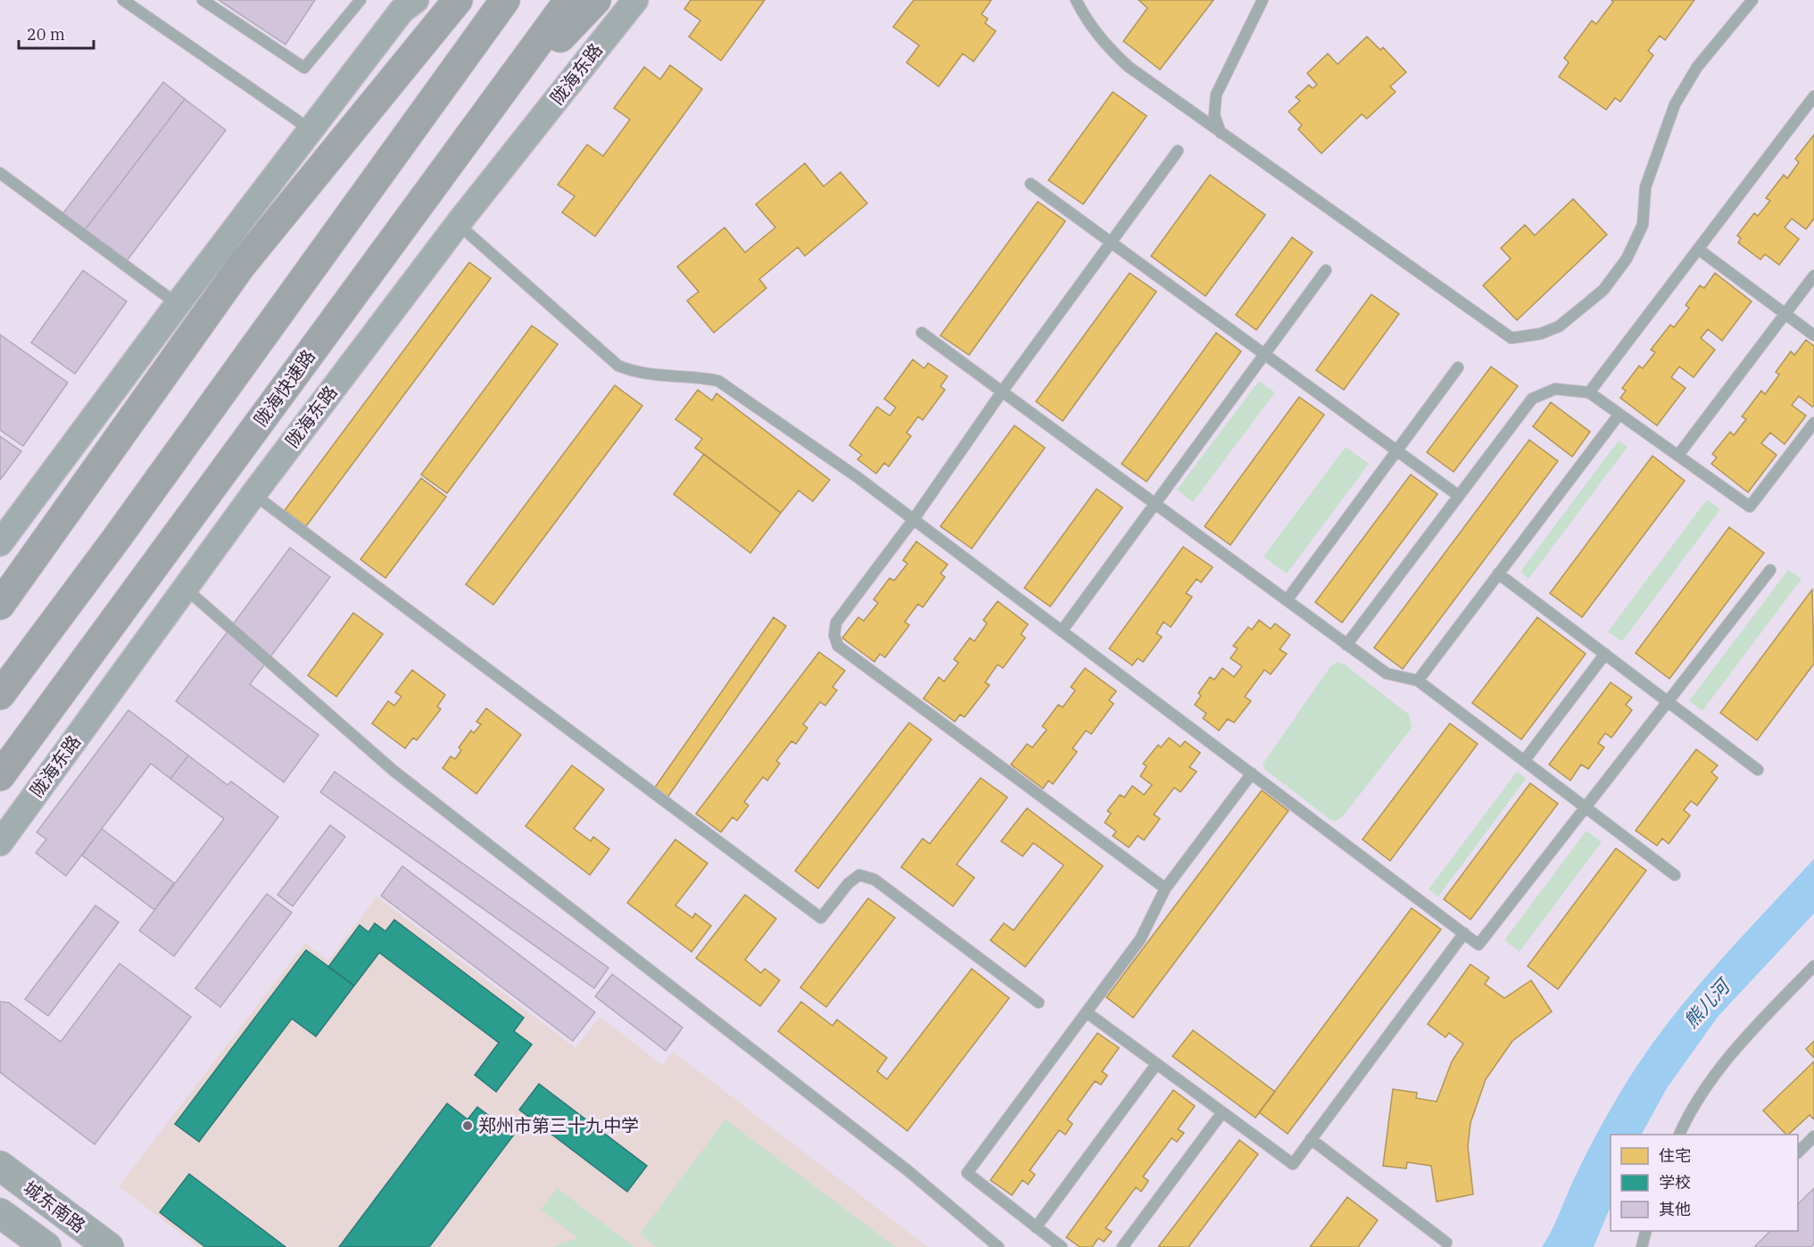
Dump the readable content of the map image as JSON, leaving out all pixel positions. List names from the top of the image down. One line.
{"streets":{"highway":["陇海快速路"],"main road":["城东南路"],"street":["陇海东路"]},"water":["熊儿河"],"places":["郑州市第三十九中学"],"legend":["住宅","学校","其他"],"scale_bar":"20 m"}
